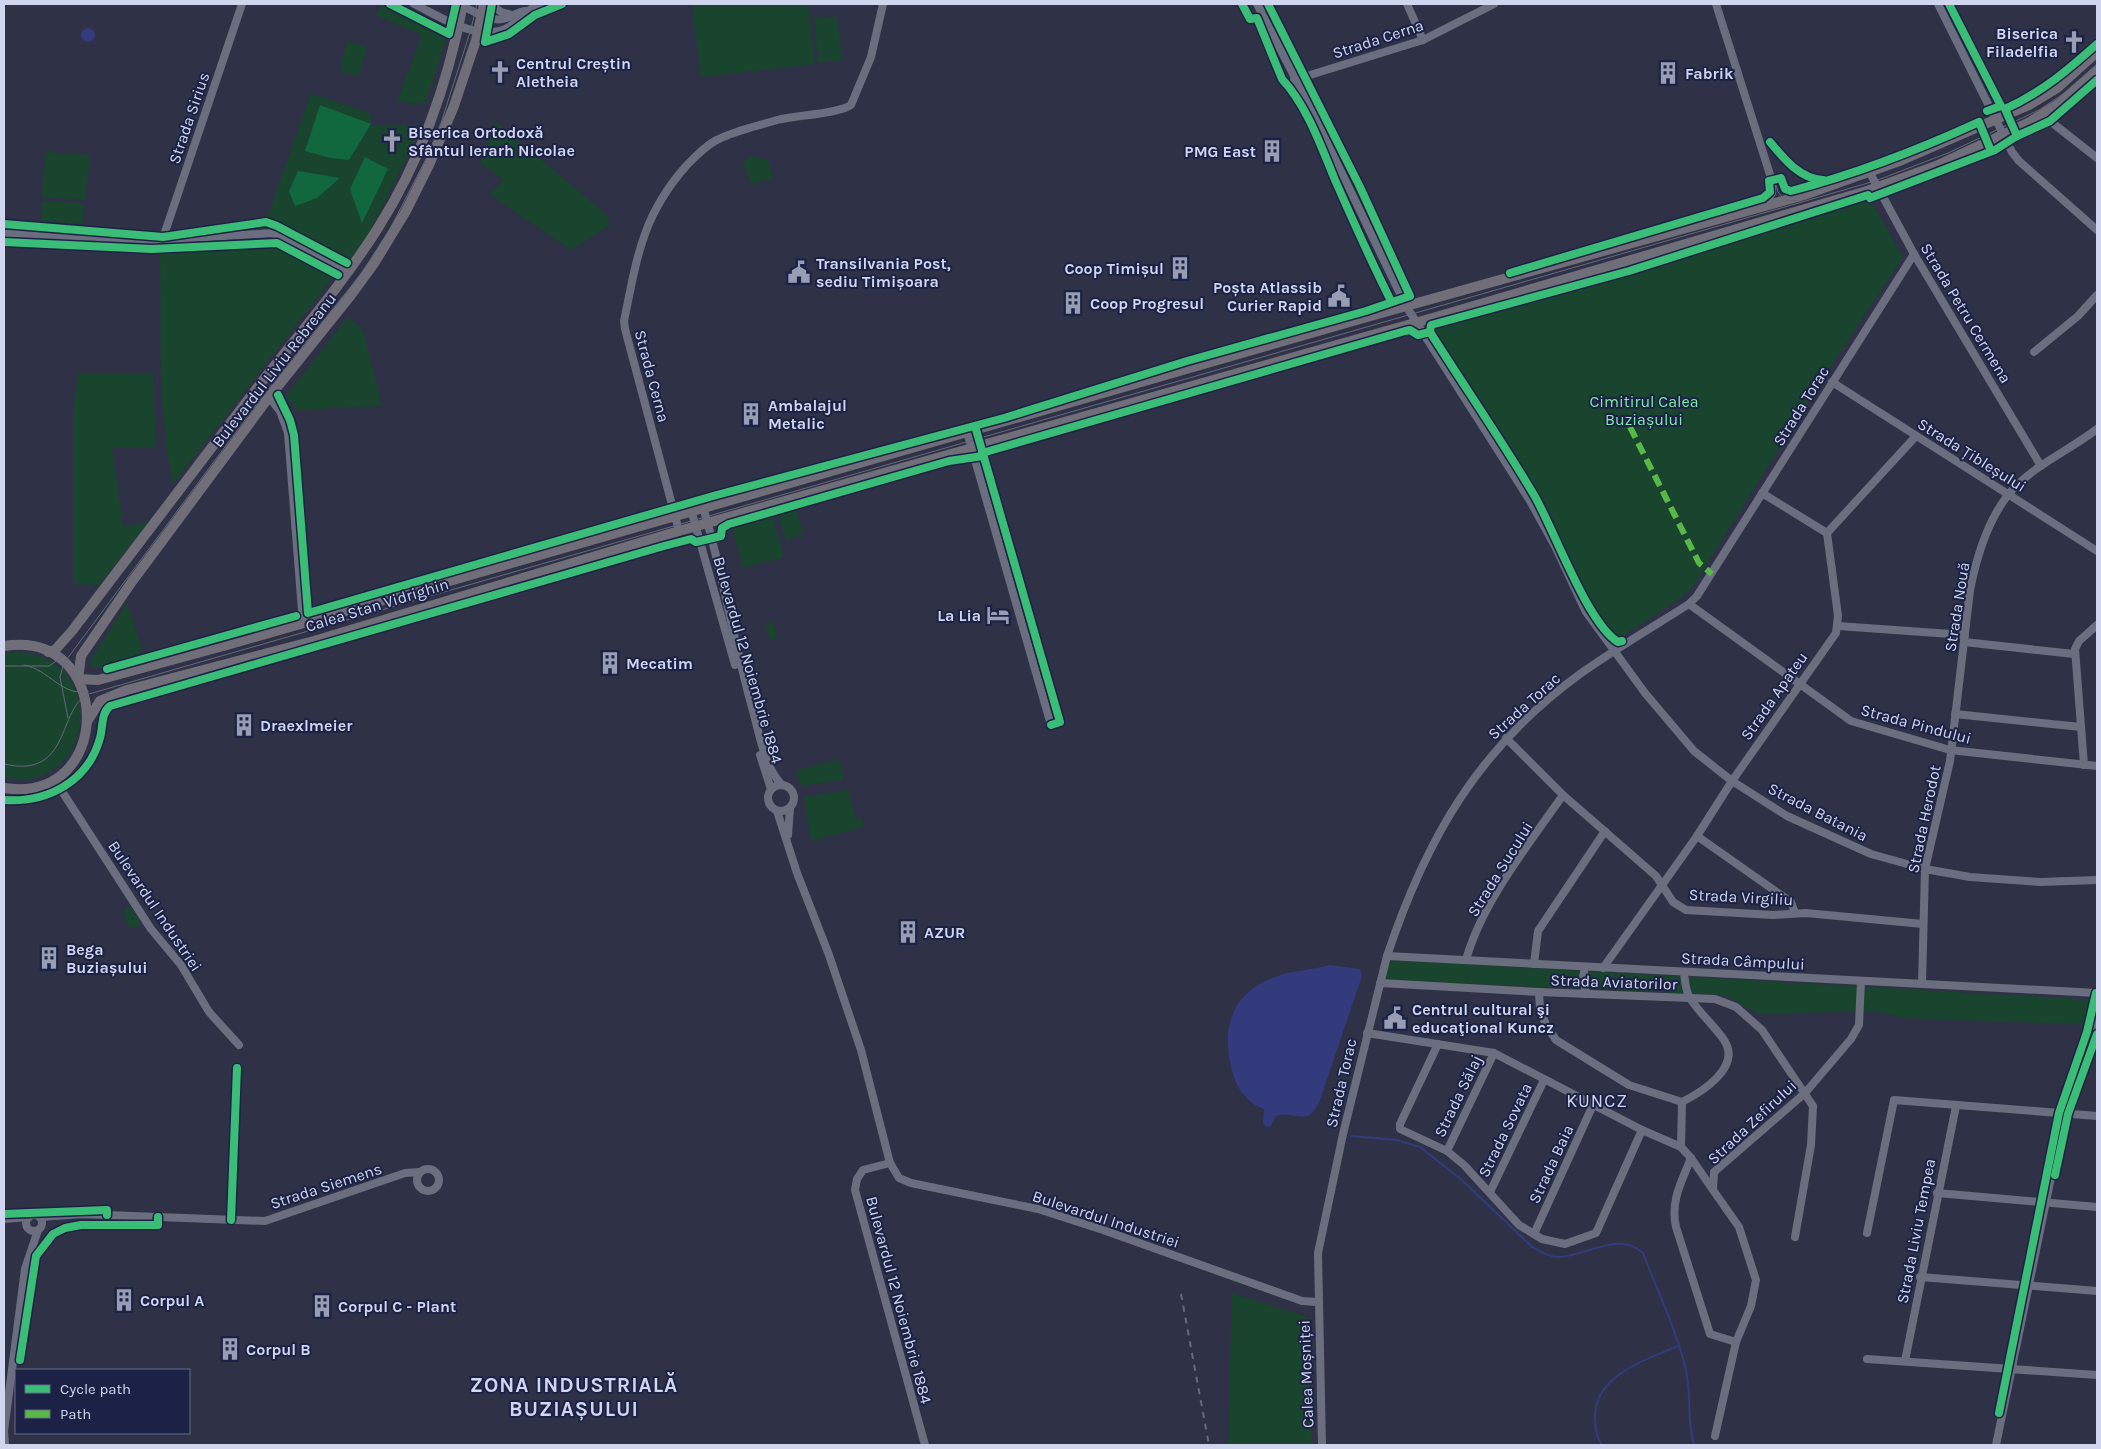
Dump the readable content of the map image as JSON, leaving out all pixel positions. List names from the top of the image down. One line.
{"streets":{"main road":["Bulevardul Liviu Rebreanu","Calea Stan Vidrighin"],"street":["Strada Cerna","Strada Sirius","Strada Petru Cermena","Strada Torac","Strada Țibleșului","Strada Nouă","Bulevardul 12 Noiembrie 1884","Strada Apateu","Strada Pindului","Strada Batania","Strada Herodot","Strada Sucului","Strada Virgiliu","Bulevardul Industriei","Strada Câmpului","Strada Aviatorilor","Strada Sălaj","Strada Zefirului","Strada Sovata","Strada Baia","Strada Siemens","Strada Liviu Tempea","Calea Moșniței"]},"crossings":[["Strada Cerna","Calea Stan Vidrighin"],["Strada Cerna","Strada Batania"],["Strada Petru Cermena","Strada Torac"],["Strada Petru Cermena","Calea Stan Vidrighin"],["Strada Petru Cermena","Strada Nouă"],["Bulevardul Liviu Rebreanu","Calea Stan Vidrighin"],["Strada Torac","Strada Țibleșului"],["Strada Torac","Strada Pindului"],["Strada Torac","Strada Batania"],["Strada Torac","Strada Virgiliu"],["Strada Torac","Bulevardul Industriei"],["Strada Torac","Strada Câmpului"],["Strada Torac","Strada Aviatorilor"],["Strada Torac","Calea Moșniței"],["Strada Țibleșului","Strada Nouă"],["Calea Stan Vidrighin","Bulevardul 12 Noiembrie 1884"],["Calea Stan Vidrighin","Strada Batania"],["Strada Nouă","Strada Pindului"],["Strada Nouă","Strada Herodot"],["Bulevardul 12 Noiembrie 1884","Bulevardul Industriei"],["Strada Apateu","Strada Pindului"],["Strada Apateu","Strada Batania"],["Strada Apateu","Strada Virgiliu"],["Strada Apateu","Strada Câmpului"],["Strada Pindului","Strada Herodot"],["Strada Batania","Strada Herodot"],["Strada Herodot","Strada Virgiliu"],["Strada Herodot","Strada Câmpului"],["Strada Sucului","Strada Virgiliu"],["Strada Sucului","Strada Câmpului"],["Bulevardul Industriei","Calea Moșniței"],["Strada Câmpului","Strada Zefirului"],["Strada Aviatorilor","Strada Zefirului"]],"districts":["KUNCZ","ZONA INDUSTRIALĂ BUZIAȘULUI"],"parks":["Cimitirul Calea Buziașului"],"places":{"church":["Biserica Filadelfia","Centrul Creștin Aletheia","Biserica Ortodoxă Sfântul Ierarh Nicolae"],"building":["Fabrik","PMG East","Coop Timișul","Coop Progresul","Ambalajul Metalic","Mecatim","Draexlmeier","AZUR","Bega Buziașului","Corpul A","Corpul C - Plant","Corpul B"],"public building":["Transilvania Post, sediu Timișoara","Poșta Atlassib Curier Rapid","Centrul cultural şi educaţional Kuncz"],"hotel":["La Lia"]},"legend":["Cycle path","Path"]}
